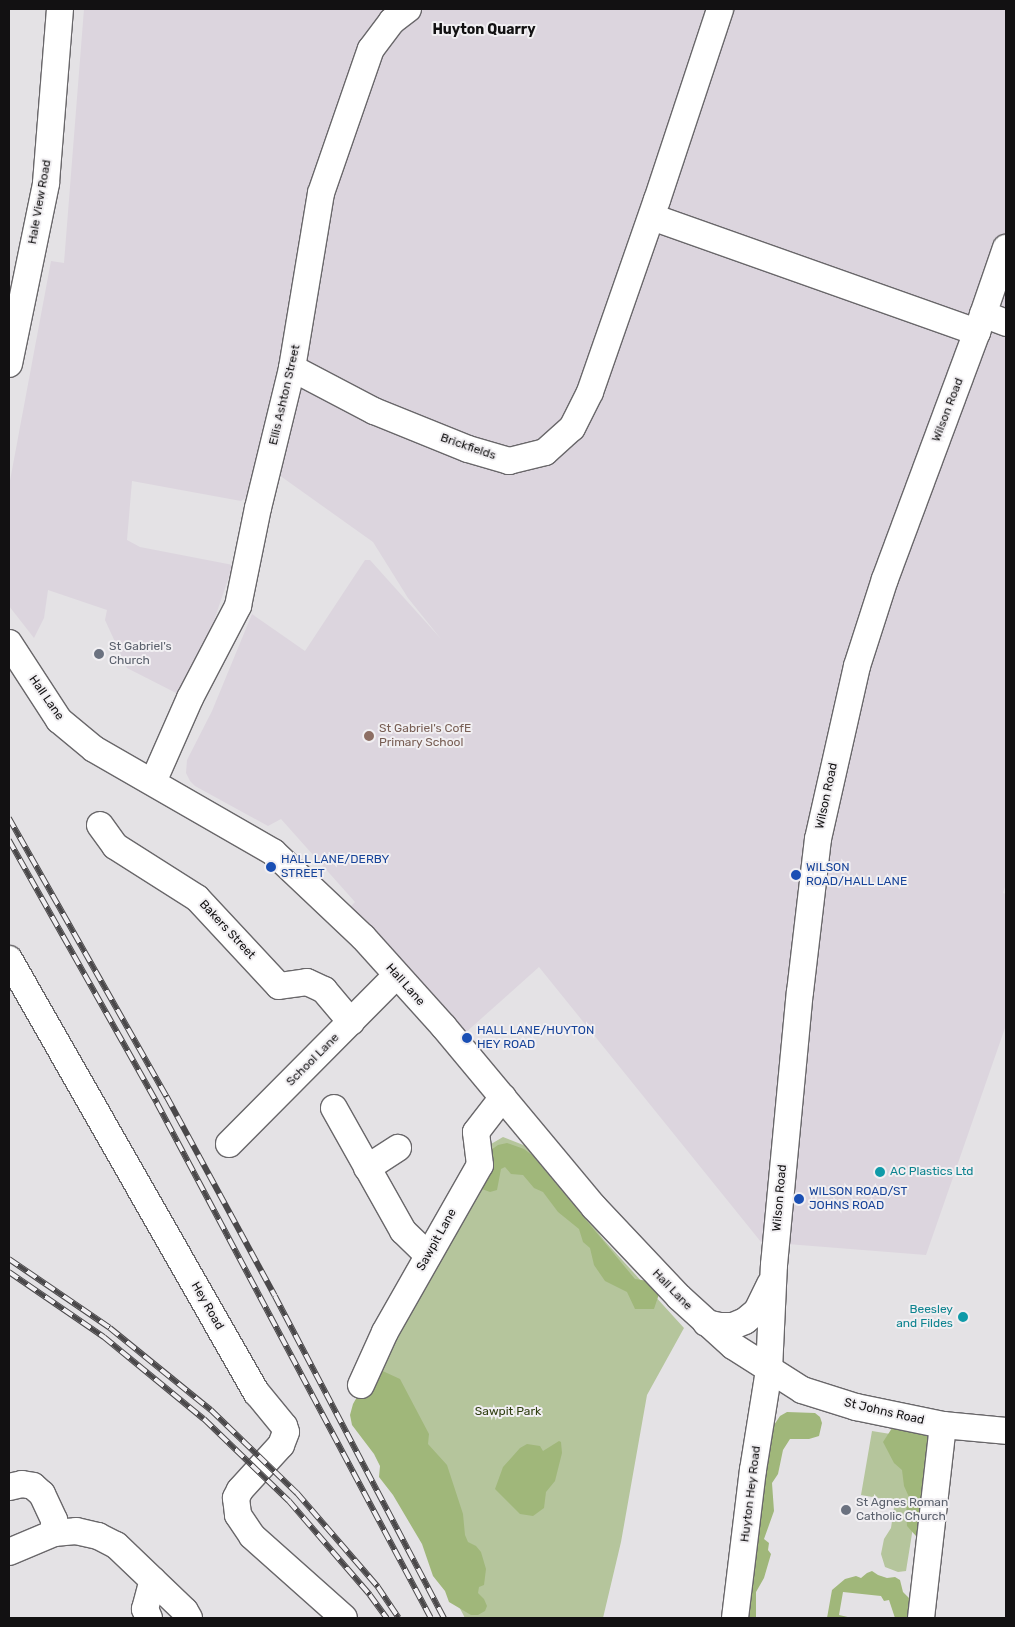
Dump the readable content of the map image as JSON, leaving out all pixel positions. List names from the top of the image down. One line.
{"streets":{"street":["Hale View Road","Ellis Ashton Street","Wilson Road","Brickfields","Hall Lane","Bakers Street","School Lane","Sawpit Lane","Hey Road","St Johns Road","Huyton Hey Road"]},"crossings":[["Ellis Ashton Street","Brickfields"],["Ellis Ashton Street","Hall Lane"],["Wilson Road","Hall Lane"],["Wilson Road","St Johns Road"],["Wilson Road","Huyton Hey Road"],["Hall Lane","School Lane"],["Hall Lane","Sawpit Lane"],["Hall Lane","St Johns Road"],["Hall Lane","Huyton Hey Road"],["Bakers Street","School Lane"],["St Johns Road","Huyton Hey Road"]],"districts":["Huyton Quarry"],"parks":["Sawpit Park"],"places":["St Gabriel's Church","St Gabriel's CofE Primary School","HALL LANE/DERBY STREET","WILSON ROAD/HALL LANE","HALL LANE/HUYTON HEY ROAD","AC Plastics Ltd","WILSON ROAD/ST JOHNS ROAD","Beesley and Fildes","St Agnes Roman Catholic Church"]}
